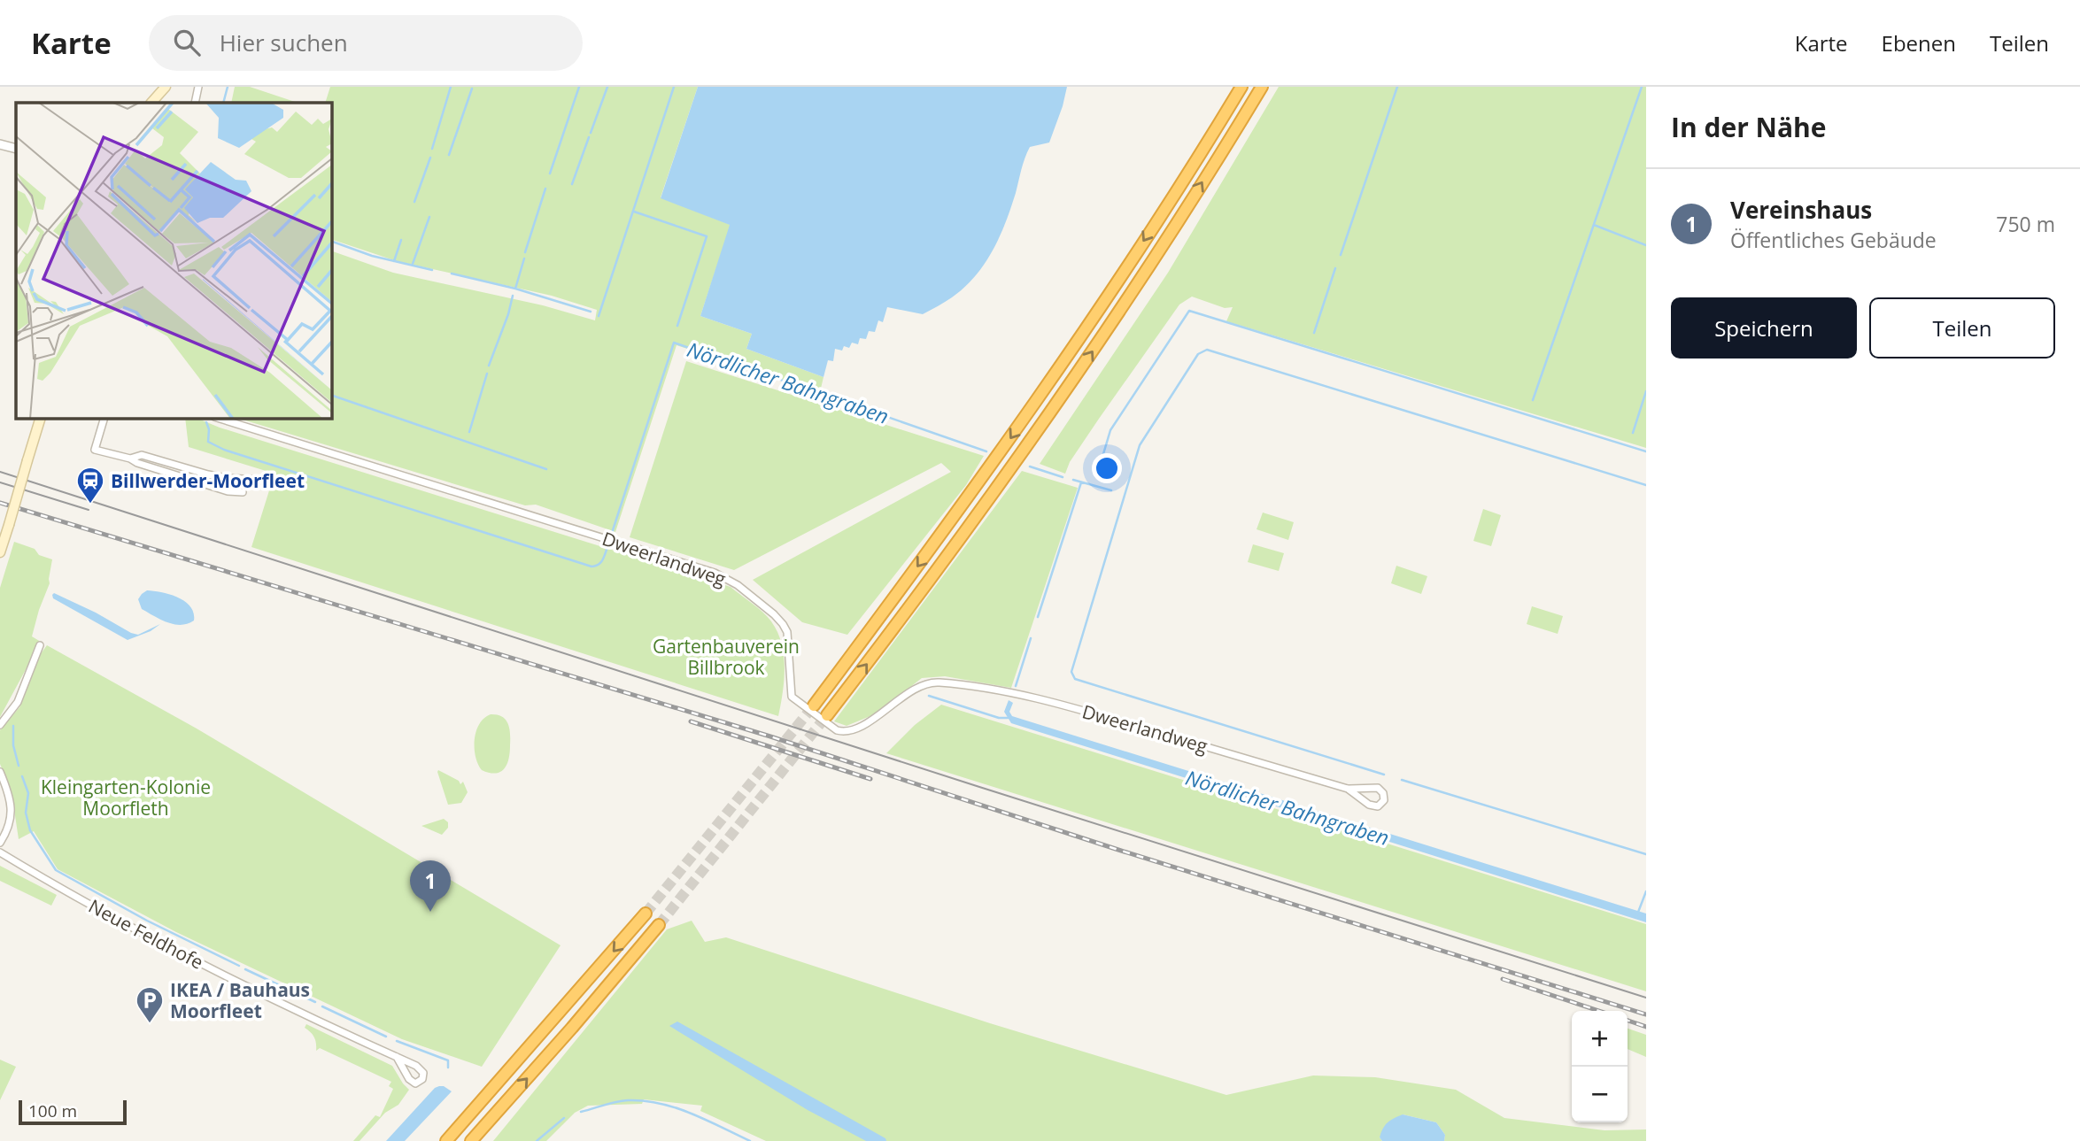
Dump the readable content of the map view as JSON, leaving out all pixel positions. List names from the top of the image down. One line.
{"streets":{"street":["Dweerlandweg","Neue Feldhofe"]},"water":["Nördlicher Bahngraben"],"parks":["Gartenbauverein Billbrook","Kleingarten-Kolonie Moorfleth"],"places":{"station":["Billwerder-Moorfleet"],"parking":["IKEA / Bauhaus Moorfleet"]},"scale_bar":"100 m","page":{"header":"Karte","search":"Hier suchen","nav":["Karte","Ebenen","Teilen"],"heading":"In der Nähe","list":[{"mark":"1","name":"Vereinshaus","note":"Öffentliches Gebäude","value":"750 m"}],"buttons":["Speichern","Teilen"],"pins":"1","map_buttons":["+","−"],"scale":"100 m"}}
